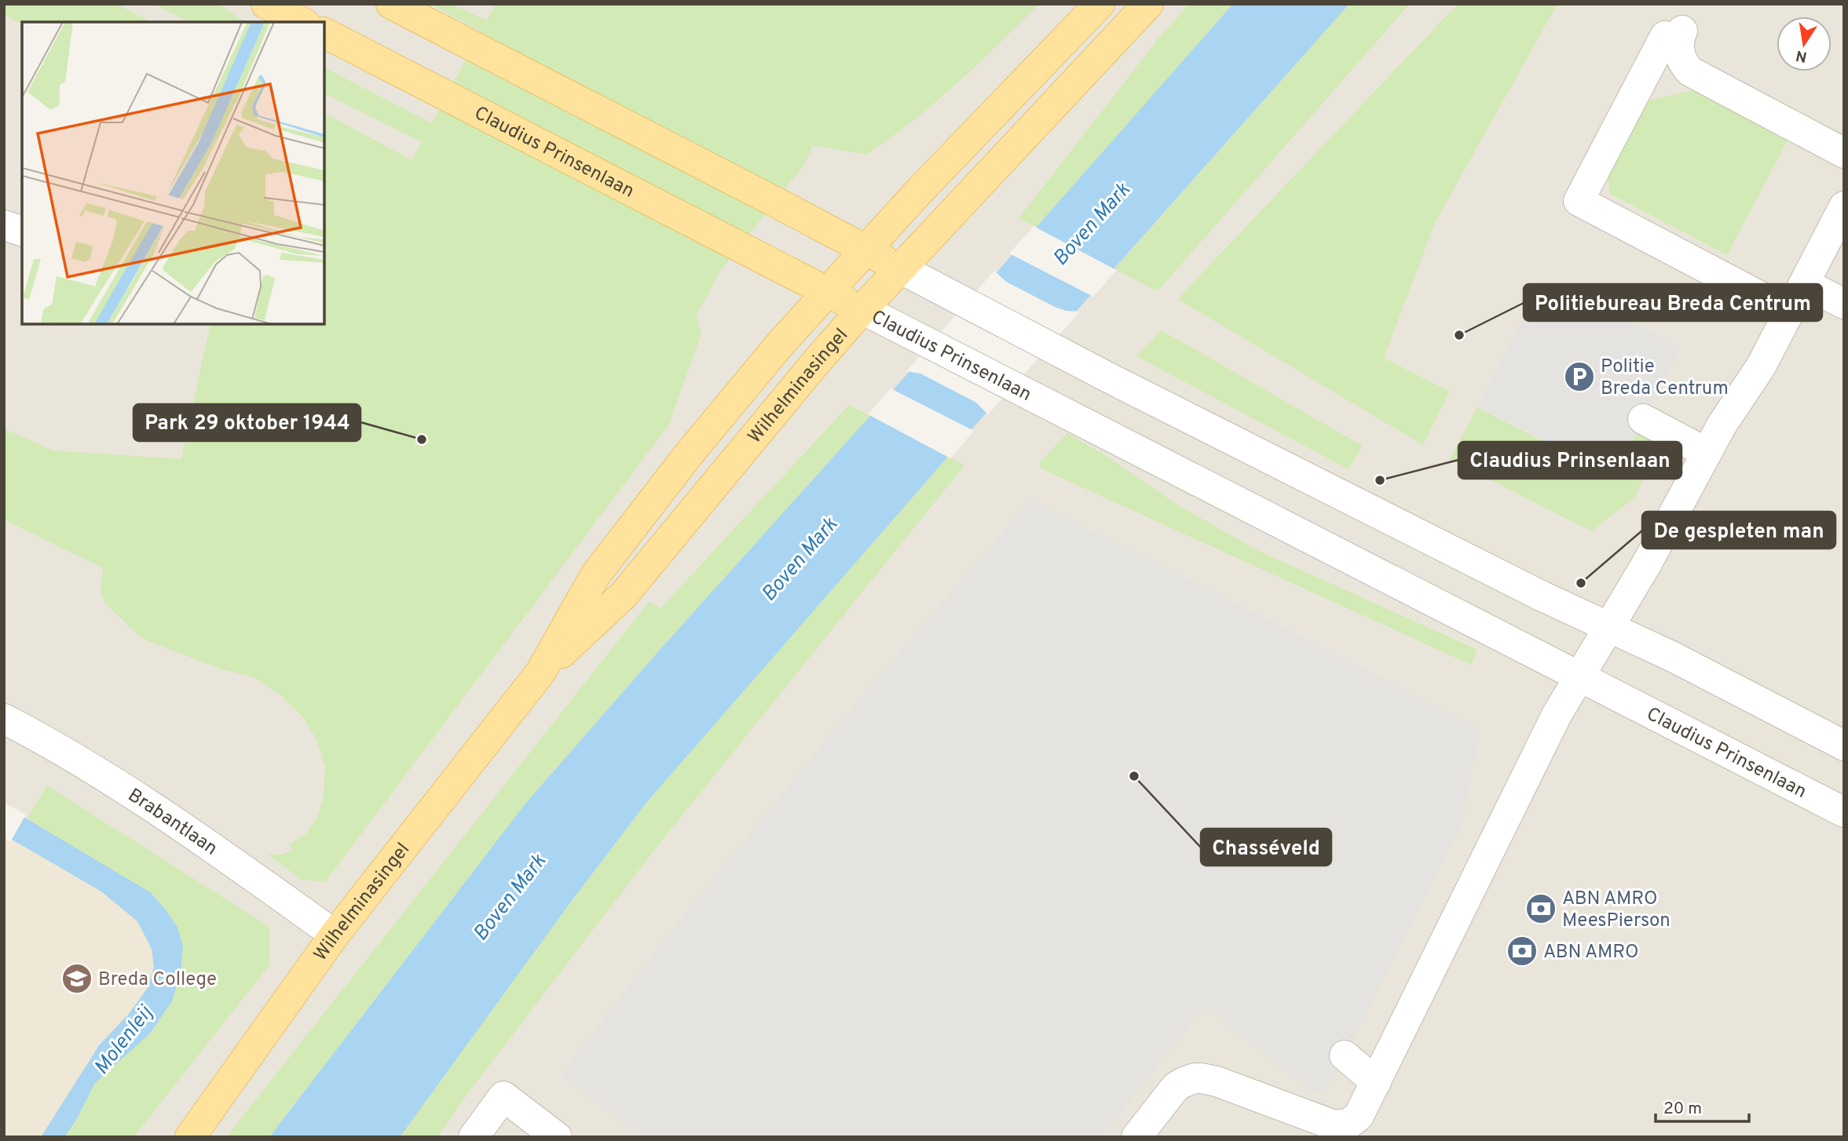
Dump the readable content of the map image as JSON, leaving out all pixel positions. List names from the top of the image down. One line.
{"streets":{"main road":["Claudius Prinsenlaan","Wilhelminasingel"],"street":["Brabantlaan"]},"crossings":[["Claudius Prinsenlaan","Wilhelminasingel"],["Wilhelminasingel","Brabantlaan"]],"water":["Boven Mark","Molenleij"],"places":{"other":["Politiebureau Breda Centrum","Park 29 oktober 1944","Claudius Prinsenlaan","De gespleten man","Chasséveld"],"parking":["Politie Breda Centrum"],"bank":["ABN AMRO MeesPierson","ABN AMRO"],"school or university":["Breda College"]},"scale_bar":"20 m","north":"bottom"}
